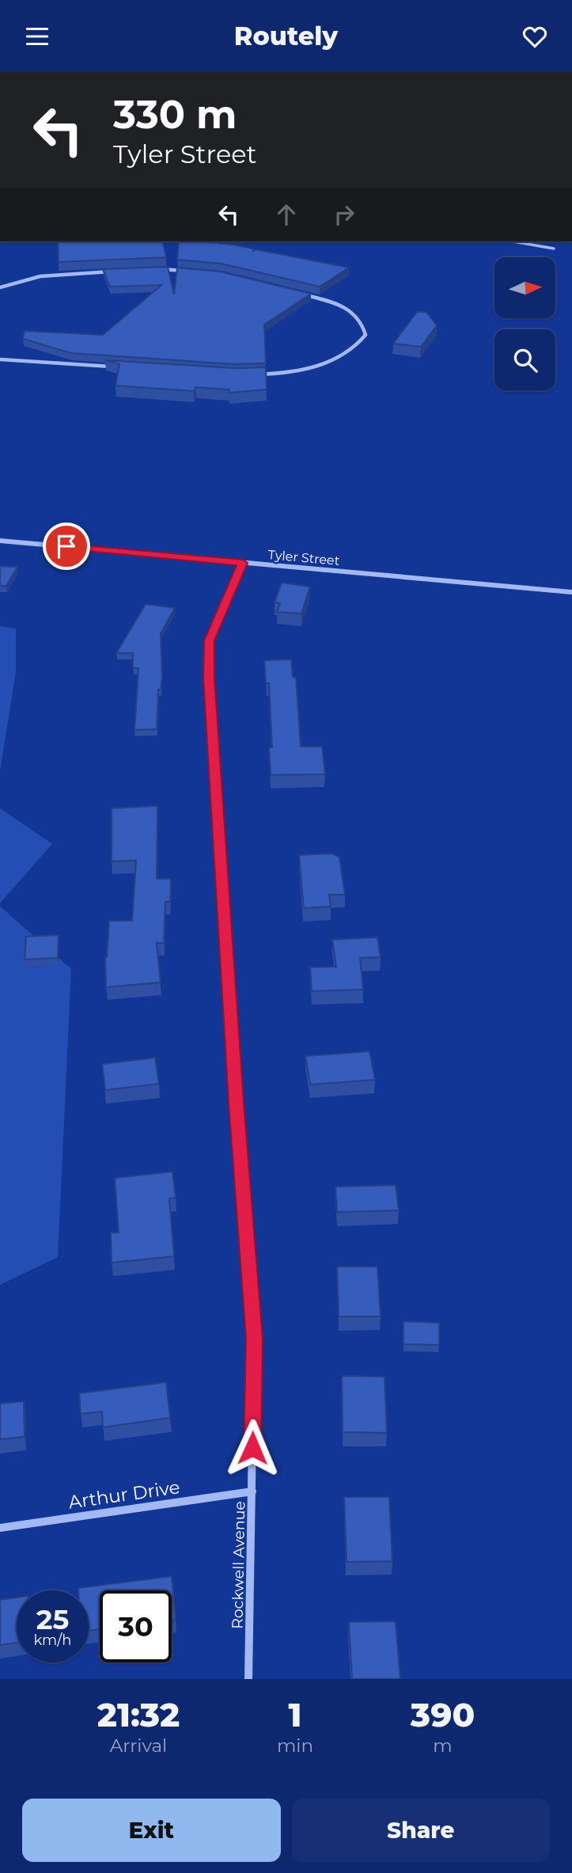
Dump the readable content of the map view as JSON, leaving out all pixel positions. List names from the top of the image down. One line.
{"streets":{"street":["Tyler Street","Arthur Drive","Rockwell Avenue"]},"crossings":[["Tyler Street","Rockwell Avenue"],["Arthur Drive","Rockwell Avenue"]],"north":"right","page":{"header":"Routely","turn":["330 m","Tyler Street"],"speed":"25 km/h","limit":"30","eta":["21:32","Arrival","1","min","390","m"],"buttons":["Exit","Share"]}}
